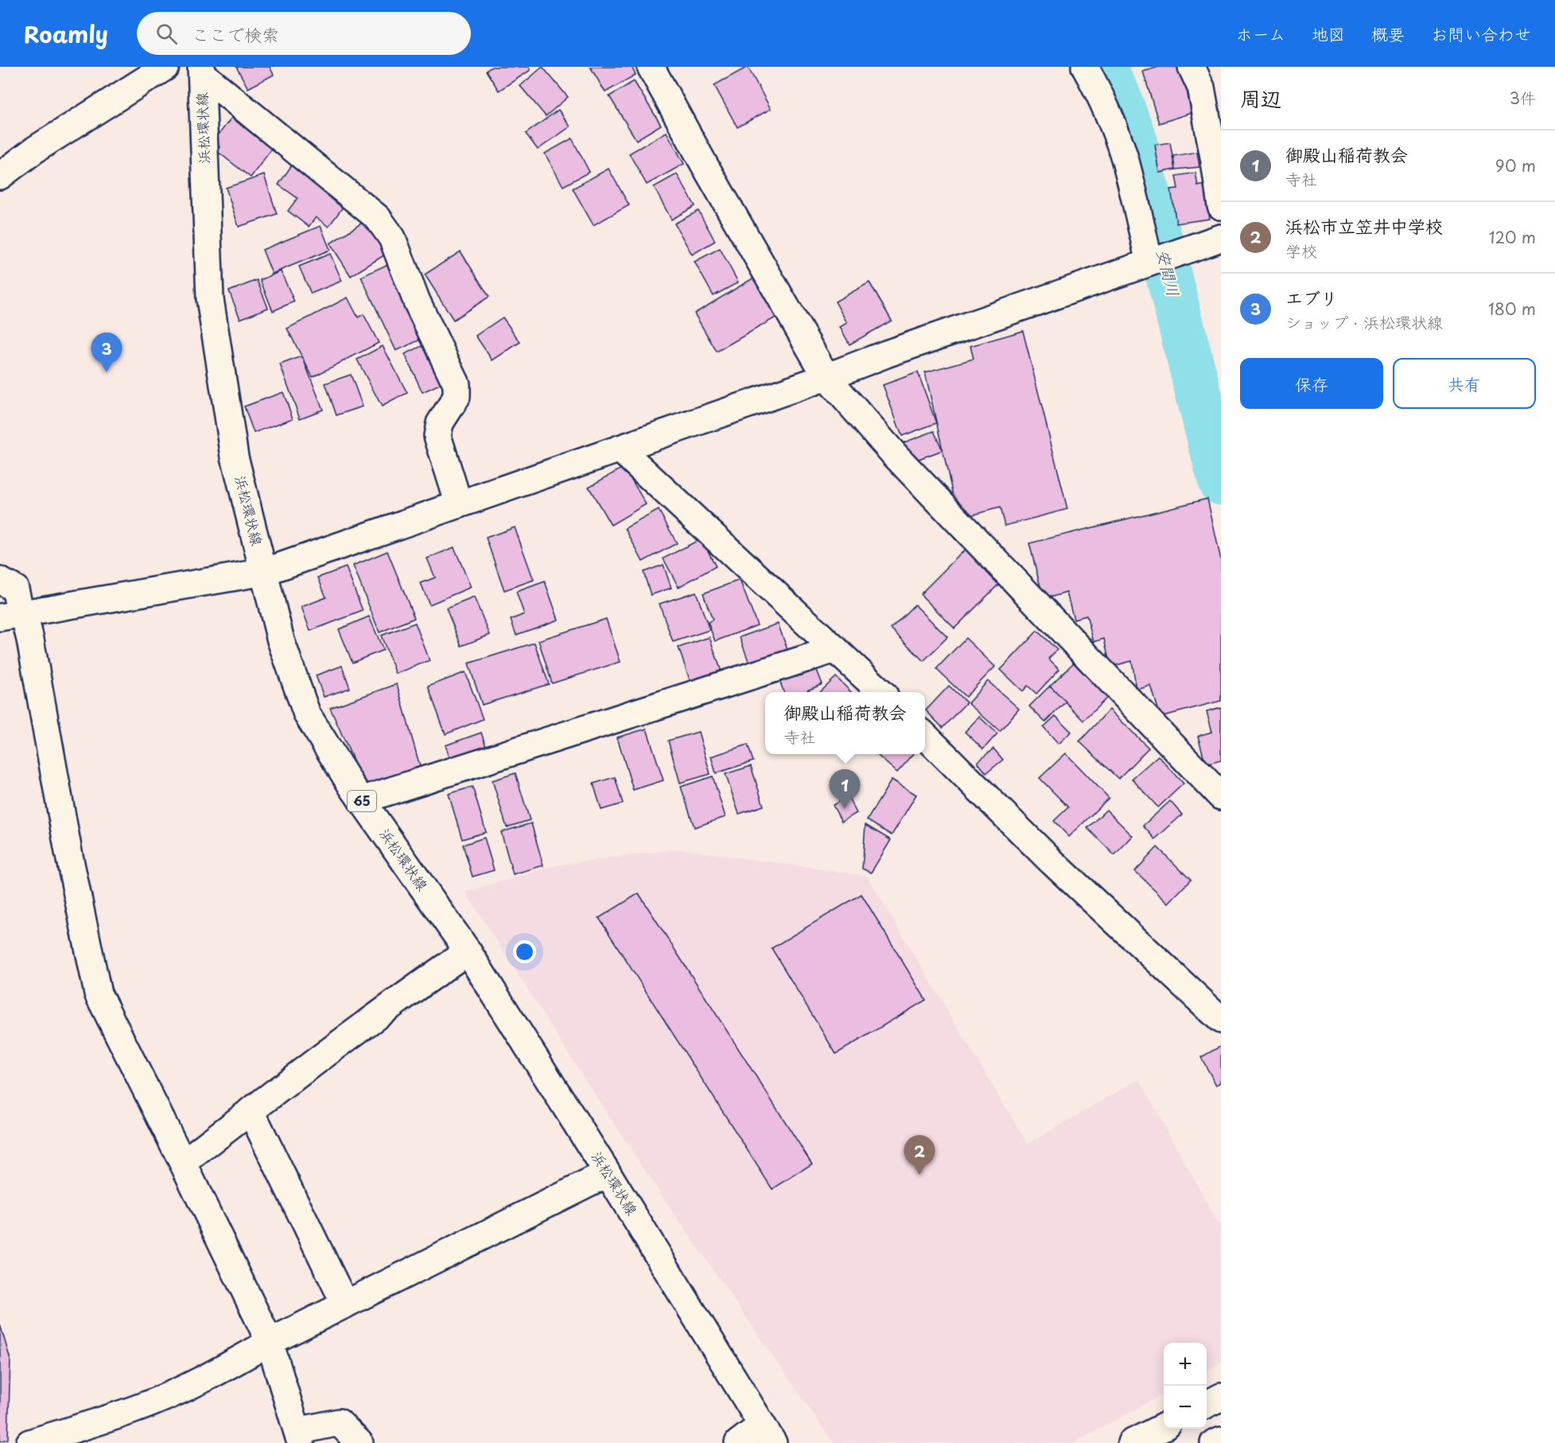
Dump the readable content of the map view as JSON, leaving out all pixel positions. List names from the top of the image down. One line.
{"streets":{"street":["浜松環状線","65"]},"water":["安間川"],"page":{"header":"Roamly","search":"ここで検索","nav":["ホーム","地図","概要","お問い合わせ"],"heading":["周辺","3件"],"list":[{"mark":"1","name":"御殿山稲荷教会","note":"寺社","value":"90 m"},{"mark":"2","name":"浜松市立笠井中学校","note":"学校","value":"120 m"},{"mark":"3","name":"エブリ","note":"ショップ · 浜松環状線","value":"180 m"}],"pins":["3","1","2"],"buttons":["保存","共有"],"popup":["御殿山稲荷教会","寺社"],"map_buttons":["+","−"]}}
